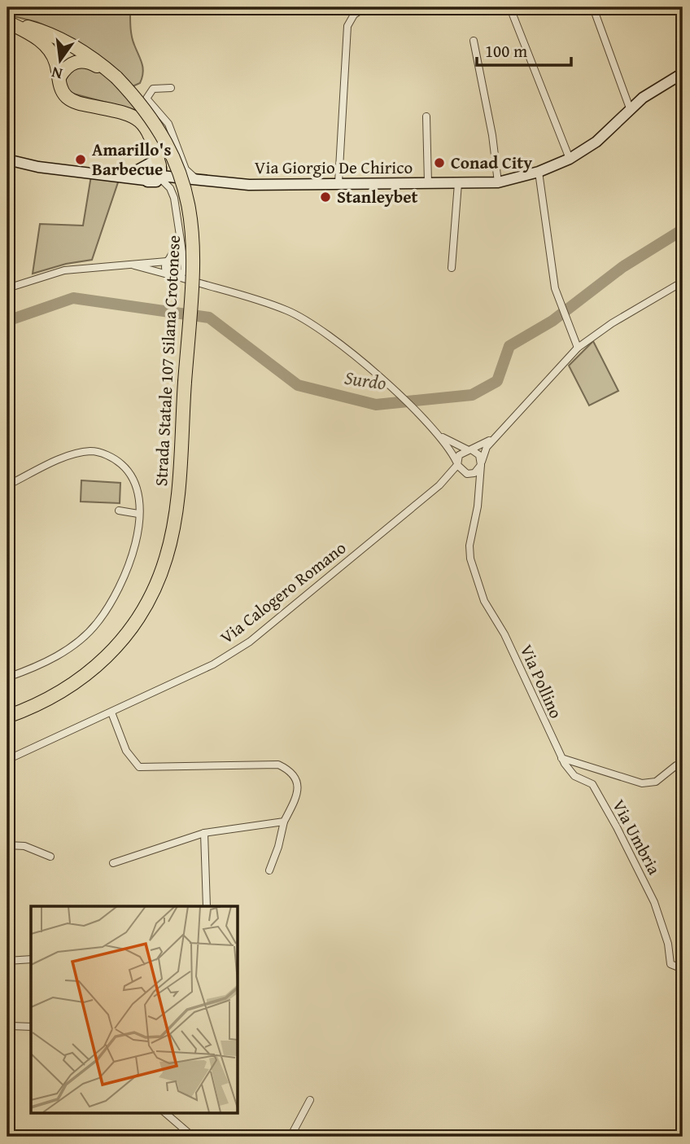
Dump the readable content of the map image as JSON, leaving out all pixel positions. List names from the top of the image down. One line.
{"streets":{"highway":["Strada Statale 107 Silana Crotonese"],"main road":["Via Giorgio De Chirico"],"street":["Via Calogero Romano","Via Pollino","Via Umbria"]},"crossings":[["Via Pollino","Via Umbria"]],"water":["Surdo"],"places":["Amarillo's Barbecue","Conad City","Stanleybet"],"scale_bar":"100 m","north":"bottom"}
